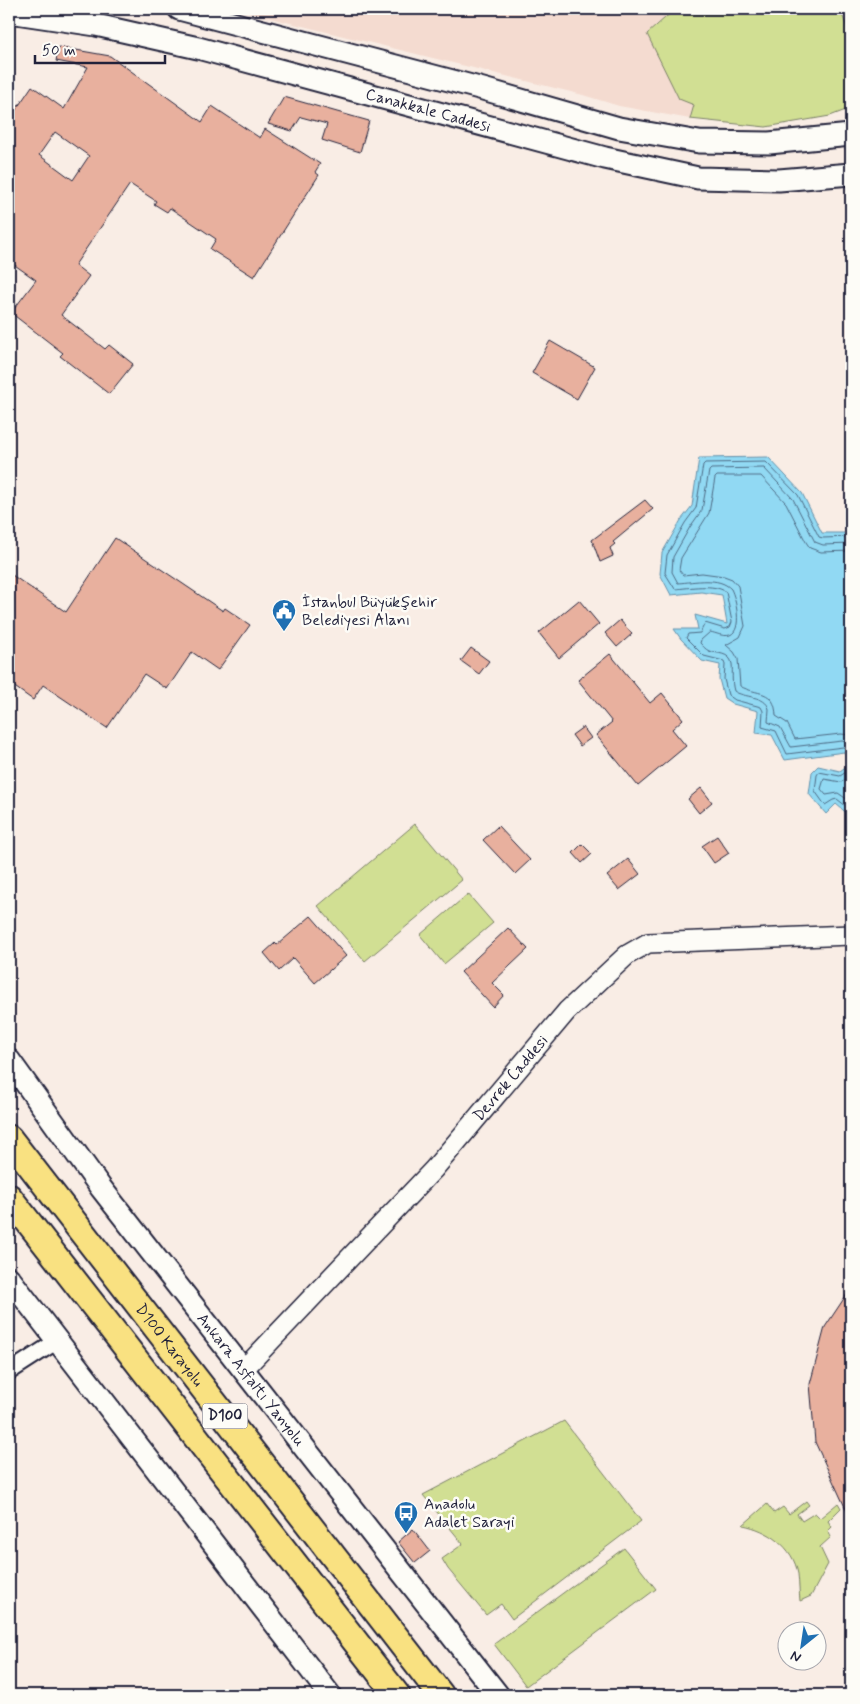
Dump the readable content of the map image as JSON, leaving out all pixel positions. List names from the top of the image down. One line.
{"streets":{"highway":["D100 Karayolu","D100"],"main road":["Canakkale Caddesi","Ankara Asfaltı Yanyolu"],"street":["Devrek Caddesi"]},"crossings":[["Devrek Caddesi","Ankara Asfaltı Yanyolu"]],"places":{"public building":["İstanbul Büyükşehir Belediyesi Alanı"],"bus stop":["Anadolu Adalet Sarayi"]},"scale_bar":"50 m","north":"bottom left"}
